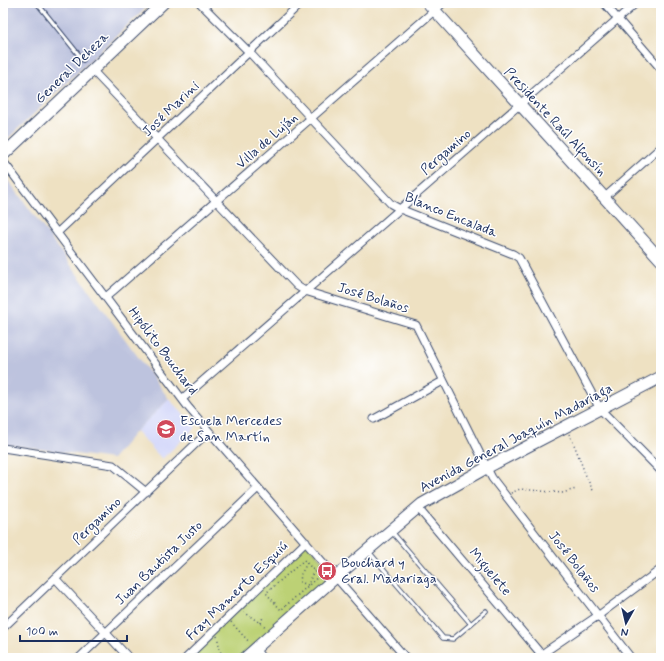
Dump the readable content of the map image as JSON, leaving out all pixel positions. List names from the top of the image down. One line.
{"streets":{"main road":["General Deheza","Presidente Raúl Alfonsín","Avenida General Joaquín Madariaga"],"street":["José Marini","Villa de Luján","Pergamino","Blanco Encalada","José Bolaños","Hipólito Bouchard","Juan Bautista Justo","Miguelete","Fray Mamerto Esquiú"]},"crossings":[["General Deheza","José Bolaños"],["General Deheza","Hipólito Bouchard"],["José Marini","Blanco Encalada"],["José Marini","José Bolaños"],["José Marini","Hipólito Bouchard"],["Presidente Raúl Alfonsín","Villa de Luján"],["Presidente Raúl Alfonsín","Pergamino"],["Villa de Luján","Blanco Encalada"],["Villa de Luján","José Bolaños"],["Villa de Luján","Hipólito Bouchard"],["Pergamino","Blanco Encalada"],["Pergamino","José Bolaños"],["Pergamino","Hipólito Bouchard"],["Blanco Encalada","Avenida General Joaquín Madariaga"],["José Bolaños","Avenida General Joaquín Madariaga"],["Hipólito Bouchard","Avenida General Joaquín Madariaga"],["Hipólito Bouchard","Juan Bautista Justo"],["Hipólito Bouchard","Fray Mamerto Esquiú"],["Avenida General Joaquín Madariaga","Miguelete"]],"places":{"school or university":["Escuela Mercedes de San Martín"],"bus stop":["Bouchard y Gral. Madariaga"]},"scale_bar":"100 m","north":"bottom"}
